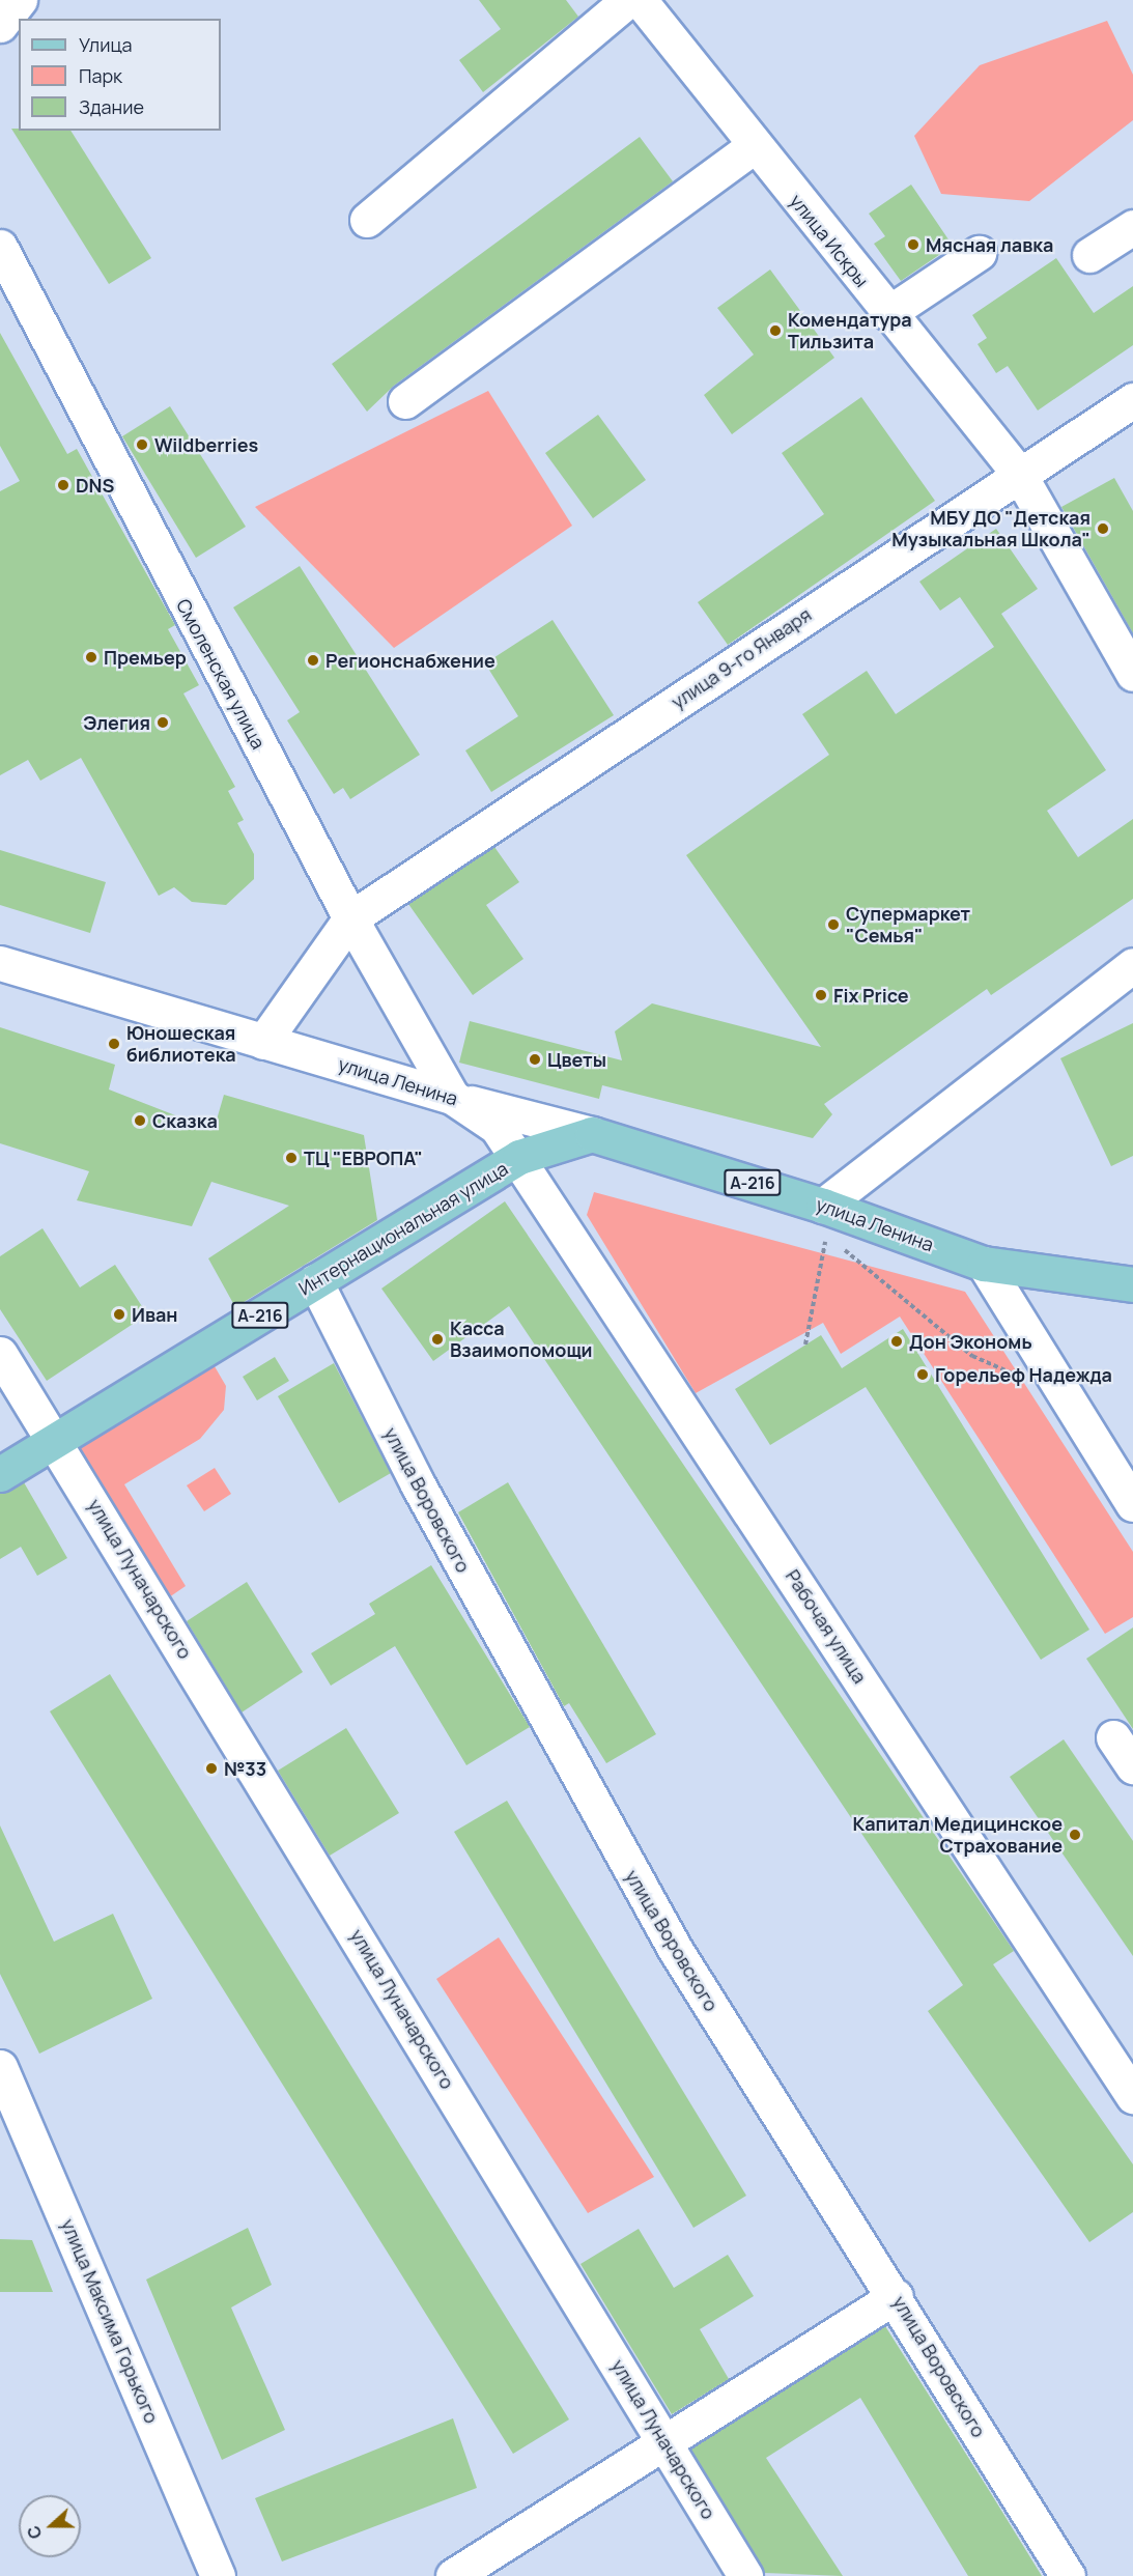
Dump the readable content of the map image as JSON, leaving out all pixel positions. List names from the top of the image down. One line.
{"streets":{"main road":["улица Ленина","А-216","Интернациональная улица"],"street":["улица Искры","улица 9-го Января","Смоленская улица","улица Воровского","улица Луначарского","Рабочая улица","улица Максима Горького"]},"crossings":[["улица Искры","улица 9-го Января"],["улица 9-го Января","Смоленская улица"],["Смоленская улица","улица Ленина"],["улица Ленина","А-216"],["улица Ленина","Интернациональная улица"],["улица Ленина","Рабочая улица"],["А-216","Интернациональная улица"],["А-216","Рабочая улица"],["Интернациональная улица","улица Воровского"],["Интернациональная улица","улица Луначарского"],["Интернациональная улица","Рабочая улица"]],"places":["Мясная лавка","Комендатура Тильзита","Wildberries","DNS","МБУ ДО \"Детская Музыкальная Школа\"","Премьер","Регионснабжение","Элегия","Супермаркет \"Семья\"","Fix Price","Юношеская библиотека","Цветы","Сказка","ТЦ \"ЕВРОПА\"","Иван","Касса Взаимопомощи","Дон Экономь","Горельеф Надежда","№33","Капитал Медицинское Страхование"],"legend":["Улица","Парк","Здание"],"north":"left"}
